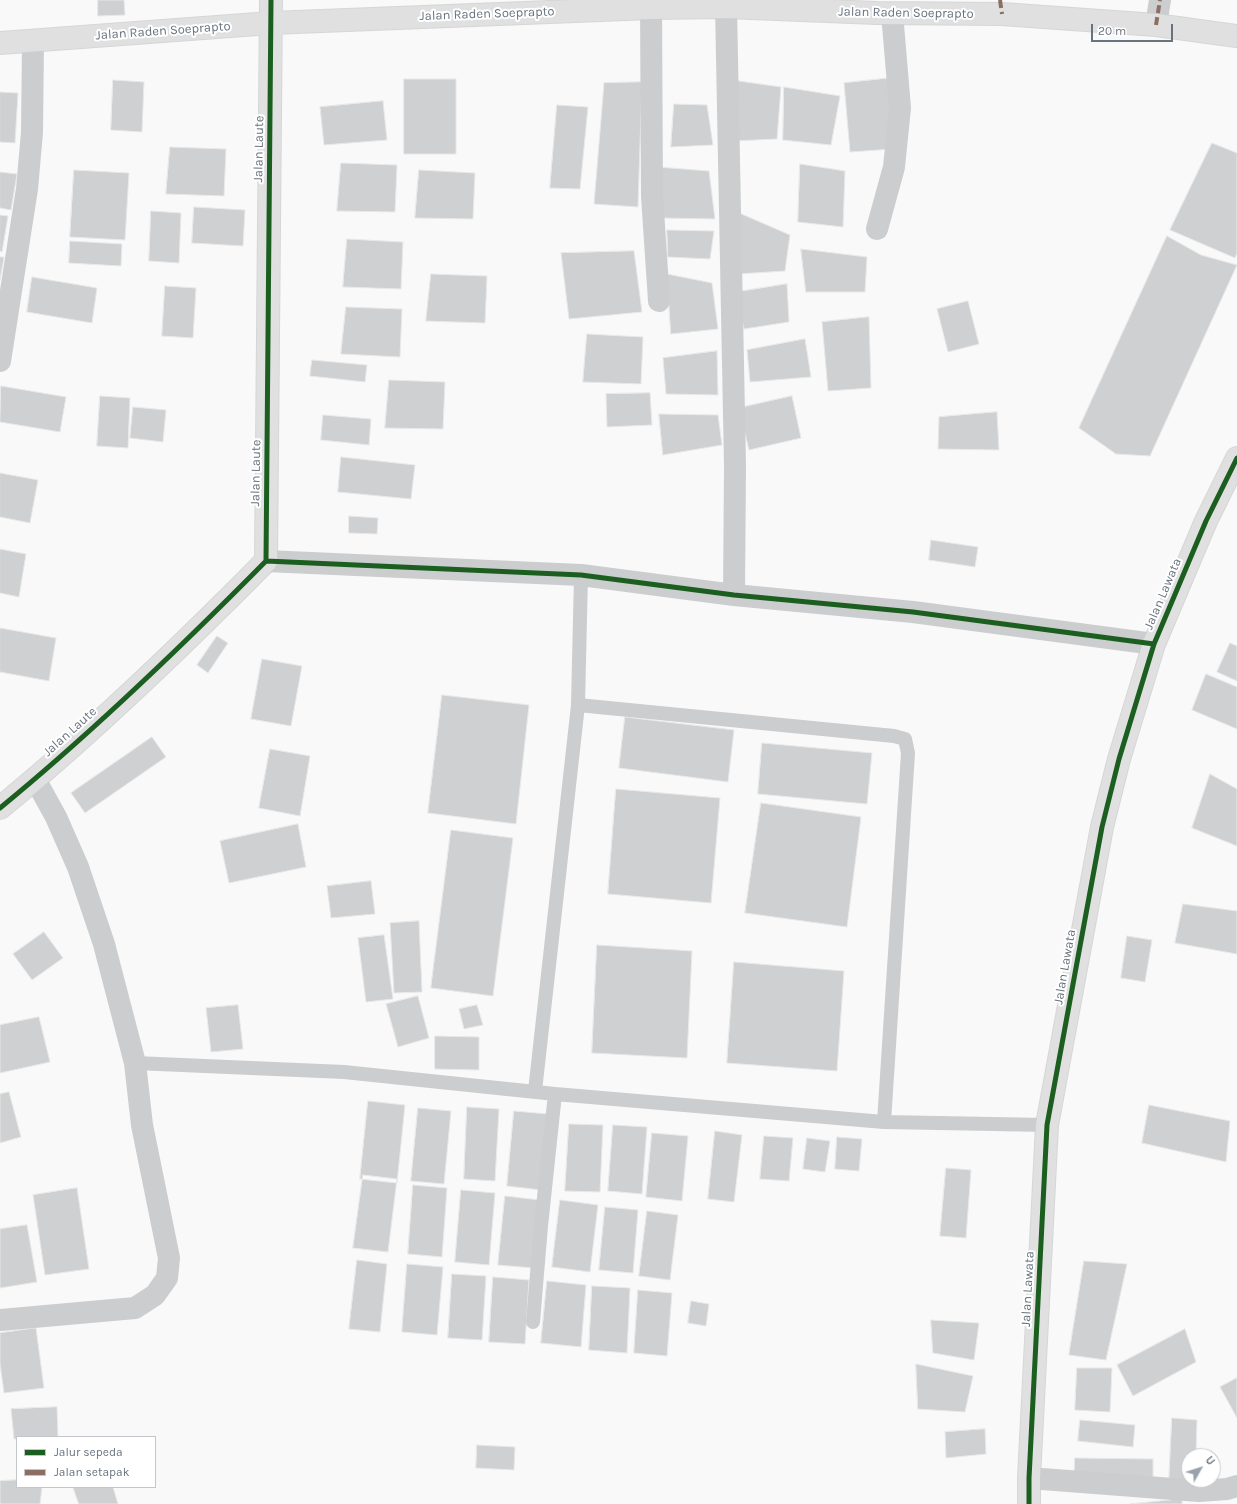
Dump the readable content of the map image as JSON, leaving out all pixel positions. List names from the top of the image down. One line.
{"streets":{"main road":["Jalan Raden Soeprapto","Jalan Laute","Jalan Lawata"]},"crossings":[["Jalan Raden Soeprapto","Jalan Laute"]],"legend":["Jalur sepeda","Jalan setapak"],"scale_bar":"20 m","north":"top right"}
